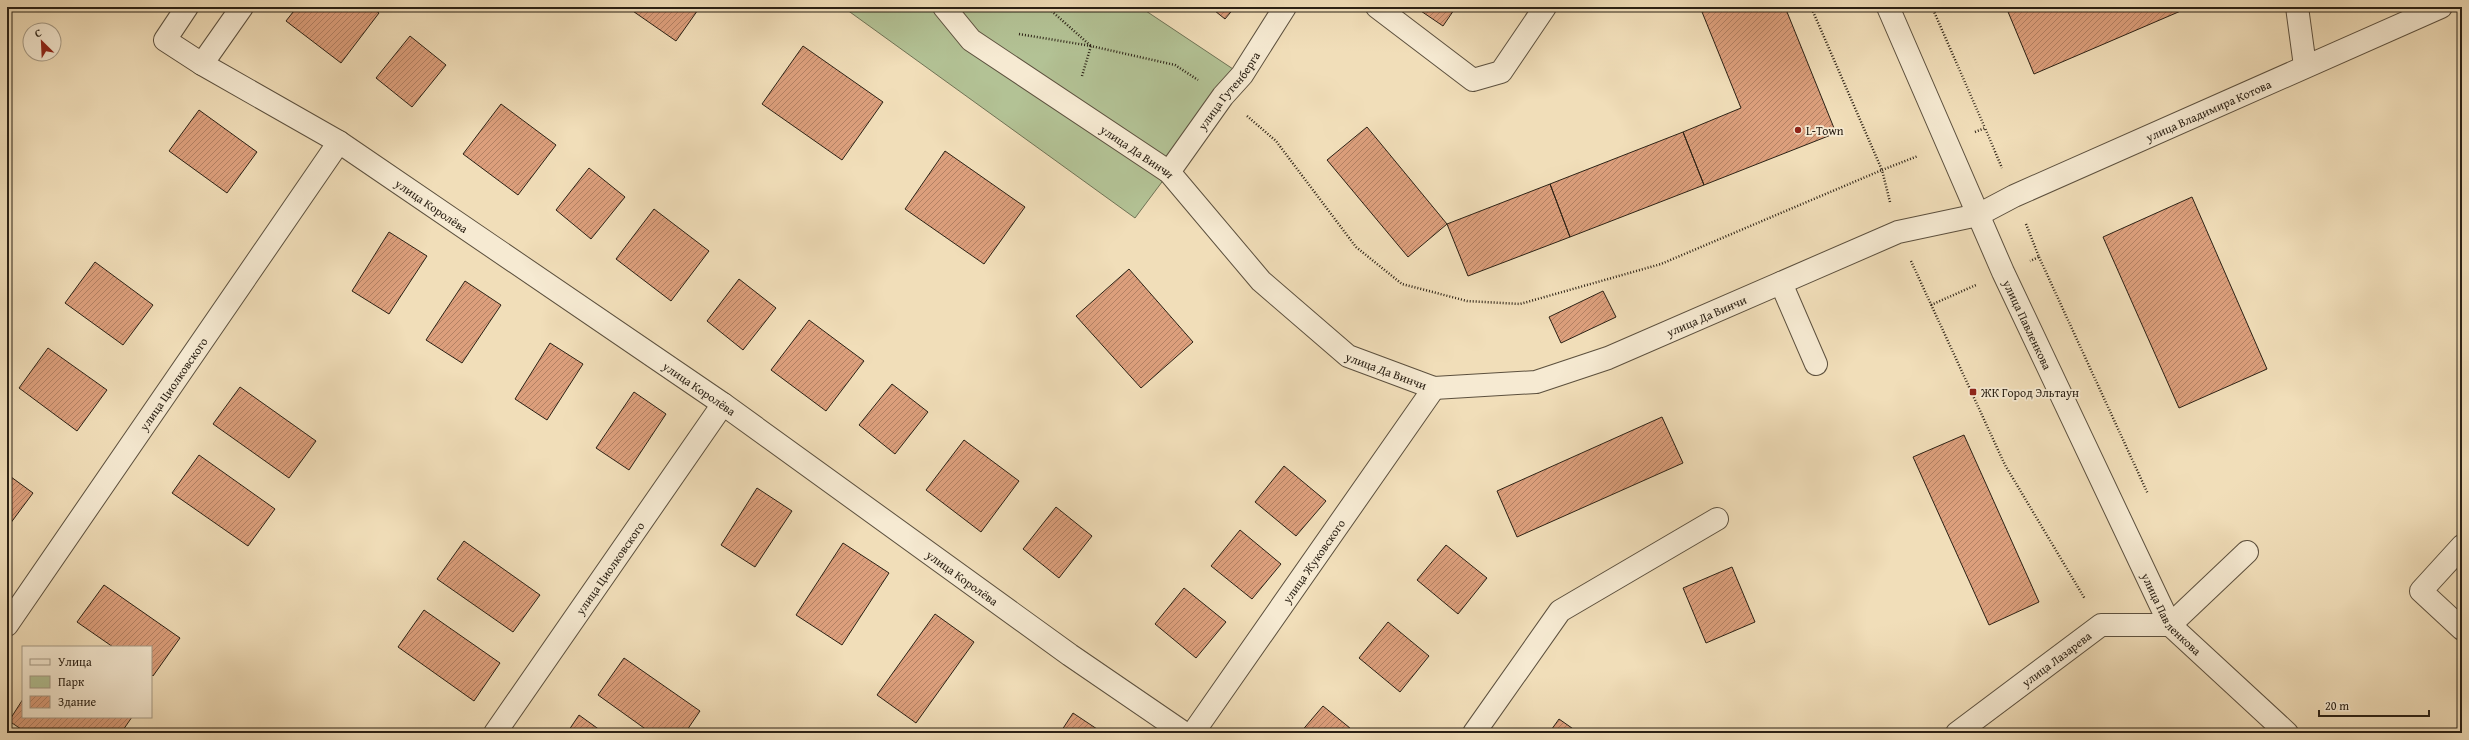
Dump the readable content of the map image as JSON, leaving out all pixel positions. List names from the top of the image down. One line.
{"streets":{"street":["улица Гутенберга","улица Владимира Котова","улица Да Винчи","улица Королёва","улица Павленкова","улица Циолковского","улица Жуковского","улица Лазарева"]},"crossings":[["улица Гутенберга","улица Да Винчи"],["улица Владимира Котова","улица Да Винчи"],["улица Владимира Котова","улица Павленкова"],["улица Да Винчи","улица Павленкова"],["улица Да Винчи","улица Жуковского"],["улица Королёва","улица Циолковского"],["улица Павленкова","улица Лазарева"]],"places":{"other":["L-Town"],"transit":["ЖК Город Эльтаун"]},"legend":["Улица","Парк","Здание"],"scale_bar":"20 m","north":"top left"}
